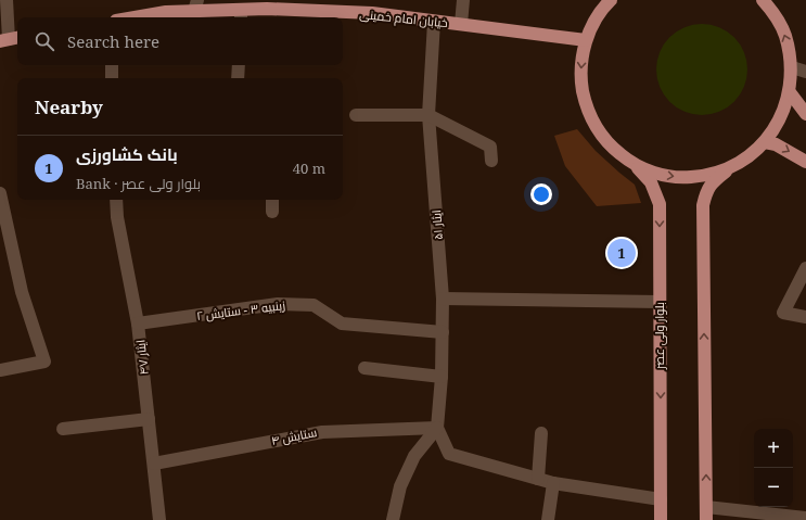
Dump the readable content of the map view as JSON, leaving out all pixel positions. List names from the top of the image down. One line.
{"streets":{"main road":["خیابان امام خمینی","بلوار ولی عصر"],"street":["ایثار ۵۱","زینبیه ۳ - ستایش ۲","ایثار ۴۷","ستایش ۴"]},"crossings":[["خیابان امام خمینی","ایثار ۵۱"],["ایثار ۵۱","زینبیه ۳ - ستایش ۲"],["ایثار ۵۱","ستایش ۴"],["زینبیه ۳ - ستایش ۲","ایثار ۴۷"],["ایثار ۴۷","ستایش ۴"]],"page":{"search":"Search here","heading":"Nearby","list":[{"mark":"1","name":"بانک کشاورزی","note":"Bank · بلوار ولی عصر","value":"40 m"}],"pins":"1","map_buttons":["+","−"]}}
